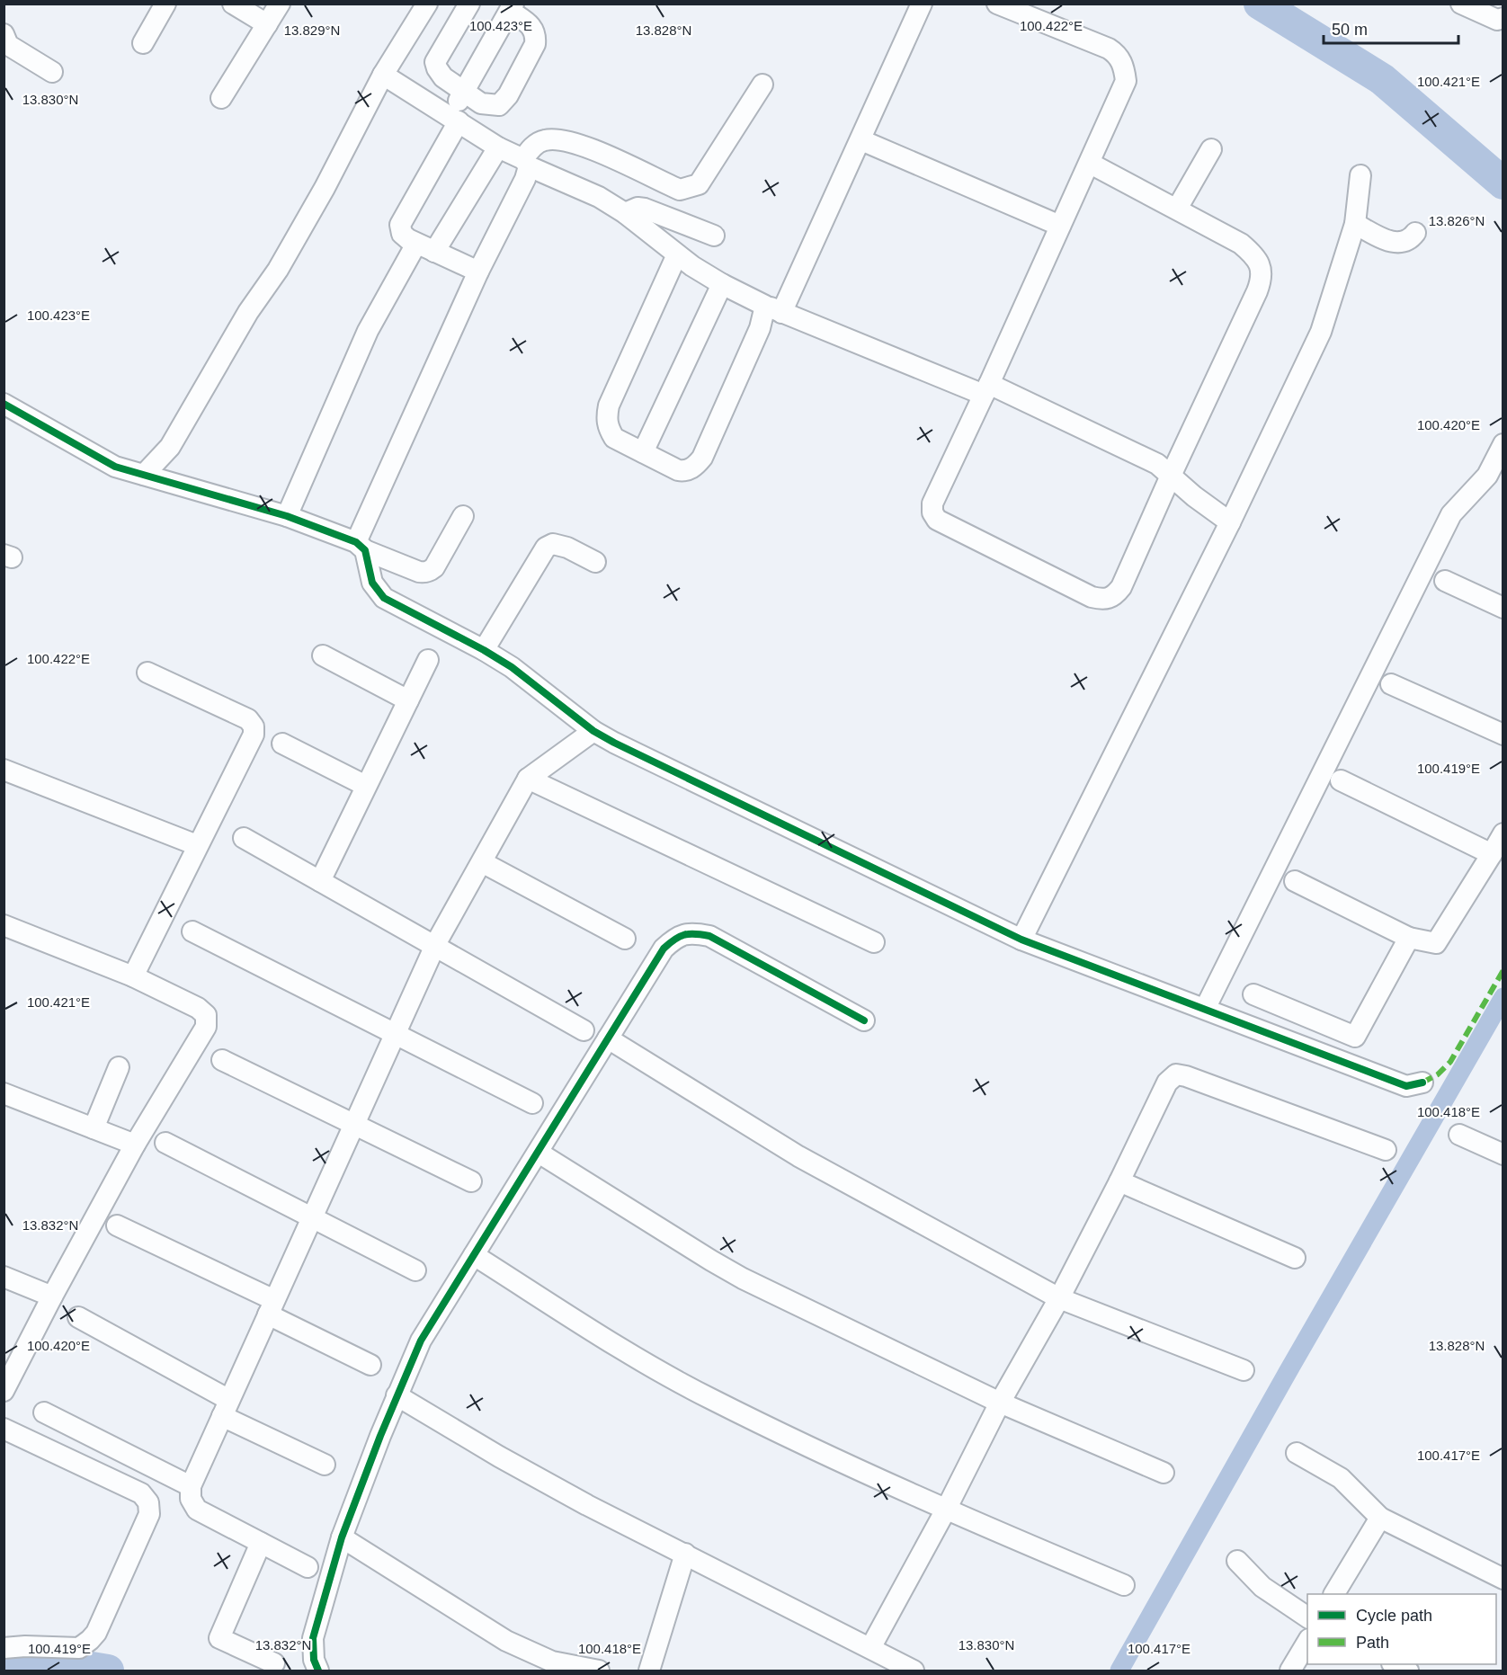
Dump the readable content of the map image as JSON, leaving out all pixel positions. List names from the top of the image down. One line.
{"legend":["Cycle path","Path"],"scale_bar":"50 m","coordinates":["100.423°E","100.422°E","13.829°N","13.828°N","100.421°E","13.830°N","13.826°N","100.420°E","100.419°E","100.418°E","13.832°N","100.417°E"]}
